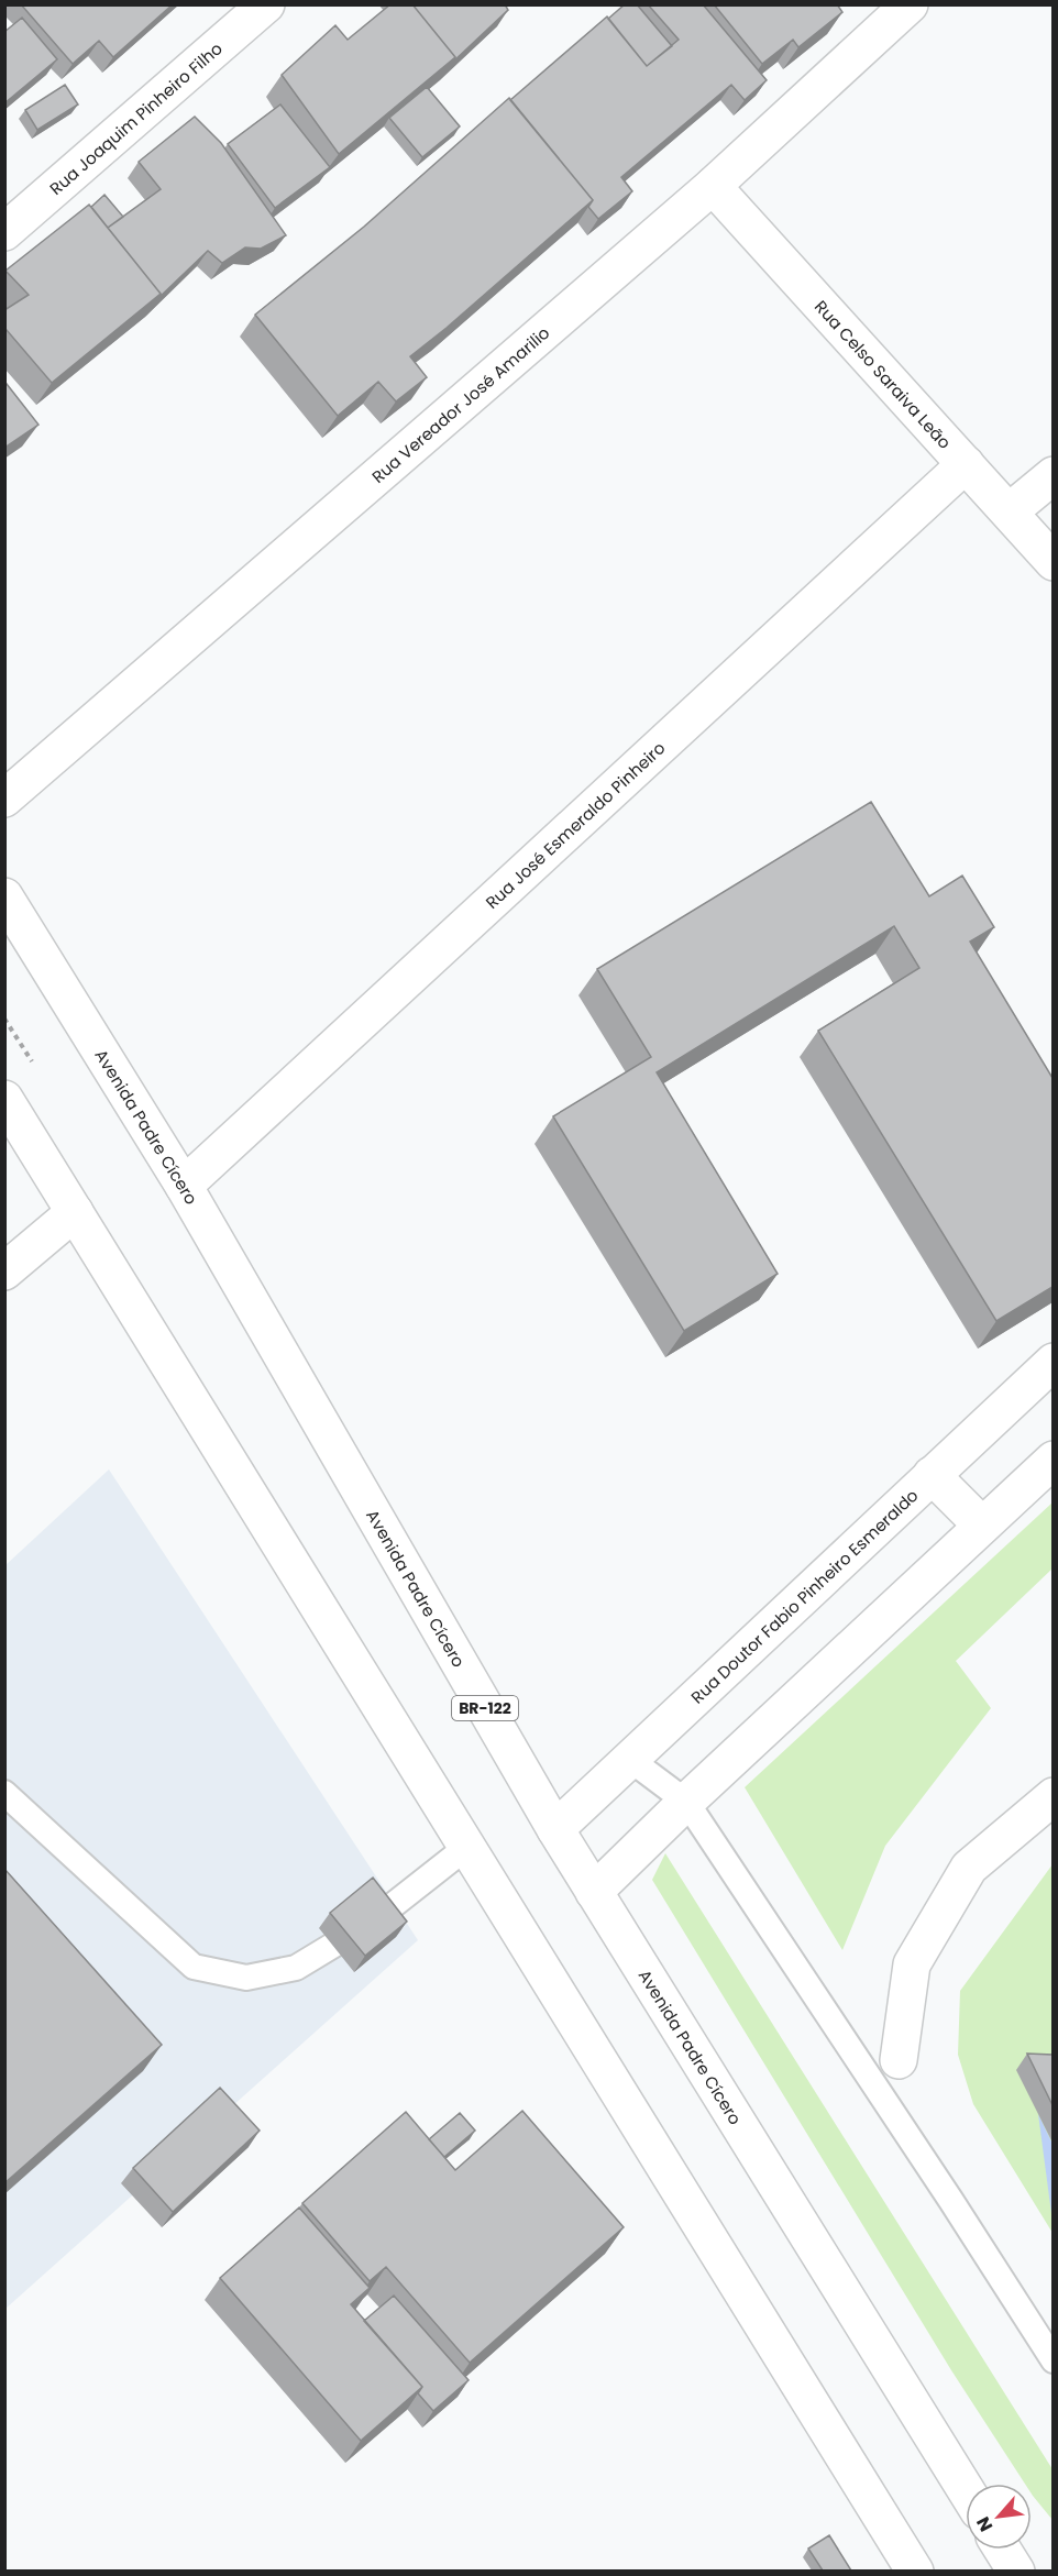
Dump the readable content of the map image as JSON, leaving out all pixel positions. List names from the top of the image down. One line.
{"streets":{"main road":["Rua Joaquim Pinheiro Filho","Rua Celso Saraiva Leão","Rua Vereador José Amarilio","Rua José Esmeraldo Pinheiro","Avenida Padre Cícero","Rua Doutor Fabio Pinheiro Esmeraldo","BR-122"]},"crossings":[["Rua Celso Saraiva Leão","Rua Vereador José Amarilio"],["Rua Celso Saraiva Leão","Rua José Esmeraldo Pinheiro"],["Rua José Esmeraldo Pinheiro","Avenida Padre Cícero"],["Avenida Padre Cícero","Rua Doutor Fabio Pinheiro Esmeraldo"]],"north":"bottom left"}
